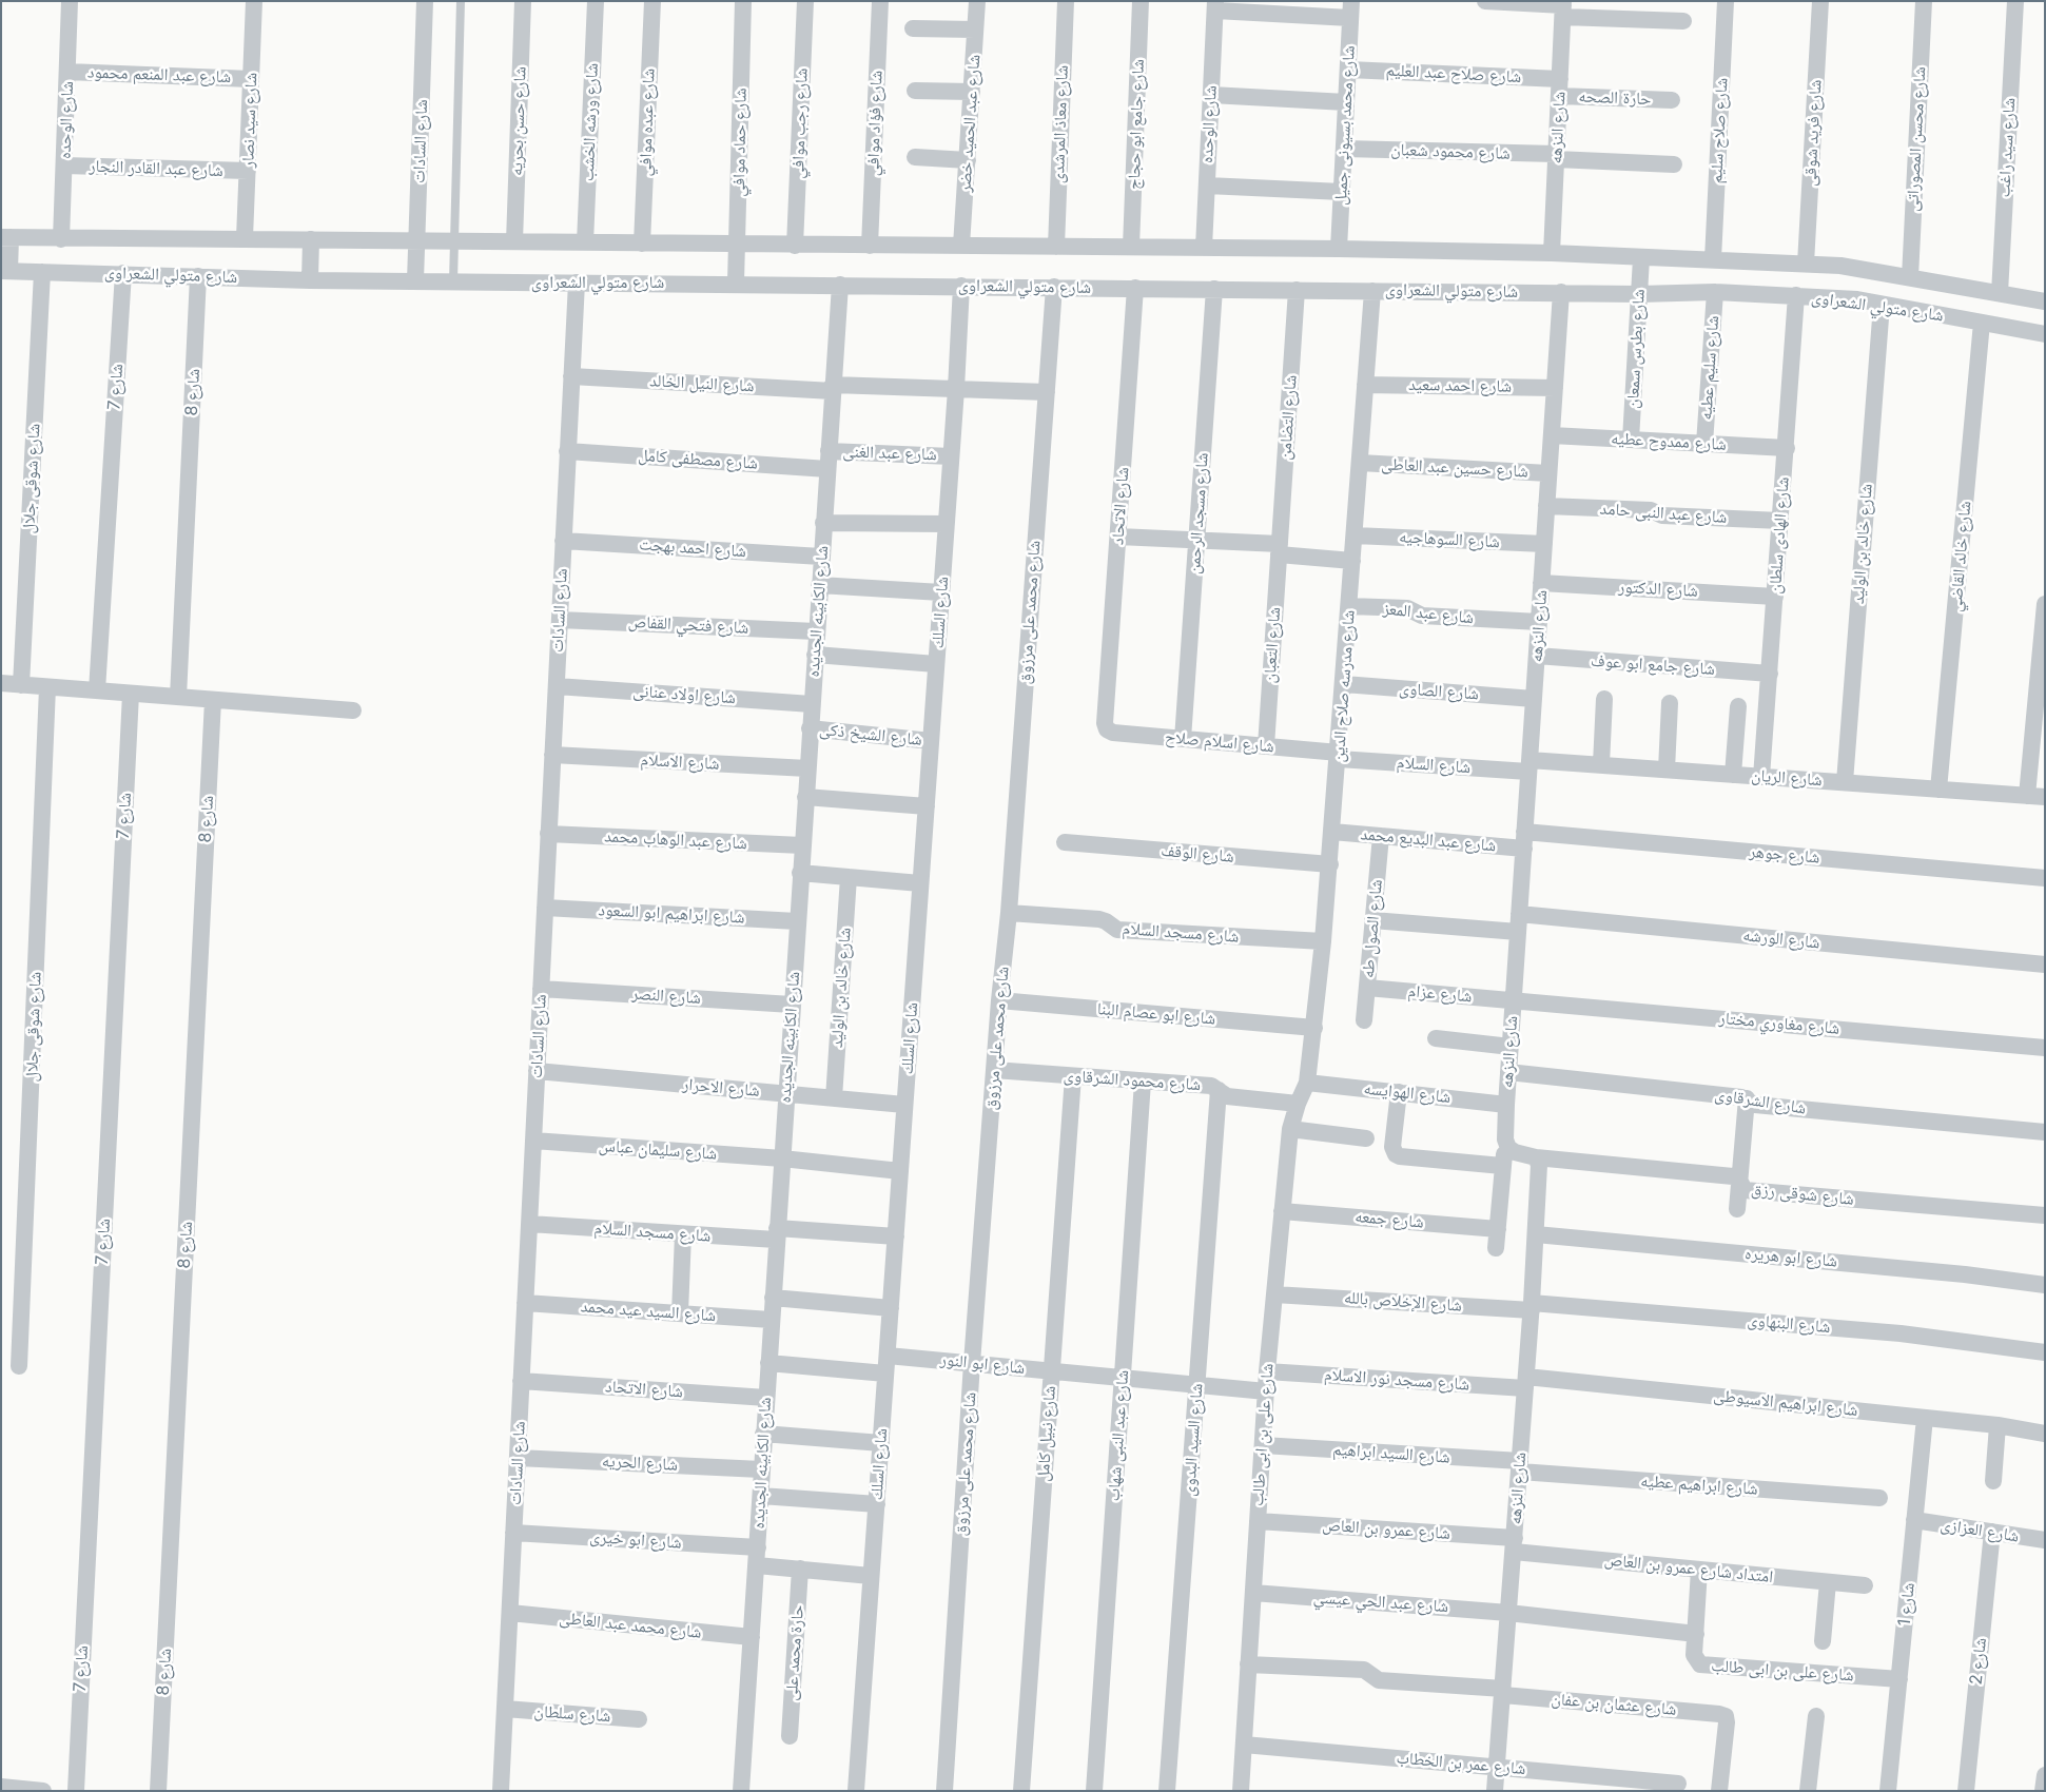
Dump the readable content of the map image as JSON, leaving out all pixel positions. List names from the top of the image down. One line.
{"streets":{"street":["شارع صلاح عبد العليم","شارع عبد المنعم محمود","حارة الصحه","شارع الوحده","شارع سيد نصار","شارع حسن بحريه","شارع ورشه الخشب","شارع عبده موافي","شارع رجب موافي","شارع فؤاد موافي","شارع عبد الحميد خضر","شارع معاذ المرشدى","شارع جامع ابو حجاج","شارع محمد بسيونى جميل","شارع النزهه","شارع صلاح سليم","شارع فريد شوقى","شارع محسن المصوراتى","شارع السادات","شارع حماد موافي","شارع سيد راغب","شارع محمود شعبان","شارع عبد القادر النجار","شارع متولي الشعراوى","شارع بطرس سمعان","شارع سليم عطيه","شارع النيل الخالد","شارع احمد سعيد","شارع 7","شارع 8","شارع التضامن","شارع ممدوح عطيه","شارع عبد الغنى","شارع مصطفى كامل","شارع حسين عبد العاطى","شارع شوقى جلال","شارع الاتحاد","شارع مسجد الرحمن","شارع عبد النبى حامد","شارع الهادى سلطان","شارع السوهاجيه","شارع خالد بن الوليد","شارع احمد بهجت","شارع خالد القاضي","شارع الدكتور","شارع الكابينه الجديده","شارع السلك","شارع محمد على مرزوق","شارع عبد المعز","شارع فتحي القفاص","شارع التعبان","شارع جامع ابو عوف","شارع مدرسه صلاح الدين","شارع الصاوى","شارع اولاد عنانى","شارع الشيخ ذكى","شارع اسلام صلاح","شارع الاسلام","شارع السلام","شارع الريان","شارع عبد الوهاب محمد","شارع عبد البديع محمد","شارع الوقف","شارع جوهر","شارع ابراهيم ابو السعود","شارع الصول طه","شارع مسجد السلام","شارع الورشه","شارع عزام","شارع النصر","شارع ابو عصام البنا","شارع مغاوري مختار","شارع محمود الشرقاوى","شارع الاحرار","شارع الهوايسه","شارع الشرقاوى","شارع سليمان عباس","شارع شوقى رزق","شارع جمعه","شارع ابو هريره","شارع الإخلاص بالله","شارع السيد عيد محمد","شارع البنهاوى","شارع ابو النور","شارع مسجد نور الاسلام","شارع ابراهيم الاسيوطى","شارع نبيل كامل","شارع على بن ابى طالب","شارع عبد النبى شهاب","شارع السيد البدوى","شارع السيد ابراهيم","شارع الحريه","شارع ابراهيم عطيه","شارع عمرو بن العاص","شارع العزازى","شارع ابو خيرى","امتداد شارع عمرو بن العاص","شارع عبد الحي عيسي","شارع 1","شارع محمد عبد العاطى","حارة محمد على","شارع 2","شارع عثمان بن عفان","شارع سلطان","شارع عمر بن الخطاب"]},"crossings":[["شارع صلاح عبد العليم","شارع محمد بسيونى جميل"],["شارع صلاح عبد العليم","شارع النزهه"],["شارع عبد المنعم محمود","شارع الوحده"],["شارع عبد المنعم محمود","شارع سيد نصار"],["حارة الصحه","شارع النزهه"],["شارع الوحده","شارع عبد القادر النجار"],["شارع الوحده","شارع متولي الشعراوى"],["شارع سيد نصار","شارع عبد القادر النجار"],["شارع سيد نصار","شارع متولي الشعراوى"],["شارع حسن بحريه","شارع متولي الشعراوى"],["شارع ورشه الخشب","شارع متولي الشعراوى"],["شارع عبده موافي","شارع متولي الشعراوى"],["شارع رجب موافي","شارع متولي الشعراوى"],["شارع فؤاد موافي","شارع متولي الشعراوى"],["شارع عبد الحميد خضر","شارع متولي الشعراوى"],["شارع معاذ المرشدى","شارع متولي الشعراوى"],["شارع جامع ابو حجاج","شارع متولي الشعراوى"],["شارع محمد بسيونى جميل","شارع محمود شعبان"],["شارع محمد بسيونى جميل","شارع متولي الشعراوى"],["شارع النزهه","شارع محمود شعبان"],["شارع النزهه","شارع متولي الشعراوى"],["شارع النزهه","شارع احمد سعيد"],["شارع النزهه","شارع ممدوح عطيه"],["شارع النزهه","شارع حسين عبد العاطى"],["شارع النزهه","شارع عبد النبى حامد"],["شارع النزهه","شارع السوهاجيه"],["شارع النزهه","شارع الدكتور"],["شارع النزهه","شارع عبد المعز"],["شارع النزهه","شارع جامع ابو عوف"],["شارع النزهه","شارع الصاوى"],["شارع النزهه","شارع السلام"],["شارع النزهه","شارع الريان"],["شارع النزهه","شارع عبد البديع محمد"],["شارع النزهه","شارع جوهر"],["شارع النزهه","شارع الورشه"],["شارع النزهه","شارع عزام"],["شارع النزهه","شارع مغاوري مختار"],["شارع النزهه","شارع الهوايسه"],["شارع النزهه","شارع الشرقاوى"],["شارع النزهه","شارع شوقى رزق"],["شارع النزهه","شارع ابو هريره"],["شارع النزهه","شارع الإخلاص بالله"],["شارع النزهه","شارع البنهاوى"],["شارع النزهه","شارع مسجد نور الاسلام"],["شارع النزهه","شارع ابراهيم الاسيوطى"],["شارع النزهه","شارع السيد ابراهيم"],["شارع النزهه","شارع ابراهيم عطيه"],["شارع النزهه","شارع عمرو بن العاص"],["شارع النزهه","امتداد شارع عمرو بن العاص"],["شارع النزهه","شارع عبد الحي عيسي"],["شارع النزهه","شارع عثمان بن عفان"],["شارع النزهه","شارع عمر بن الخطاب"],["شارع صلاح سليم","شارع متولي الشعراوى"],["شارع فريد شوقى","شارع متولي الشعراوى"],["شارع محسن المصوراتى","شارع متولي الشعراوى"],["شارع السادات","شارع متولي الشعراوى"],["شارع السادات","شارع النيل الخالد"],["شارع السادات","شارع مصطفى كامل"],["شارع السادات","شارع الاتحاد"],["شارع السادات","شارع احمد بهجت"],["شارع السادات","شارع فتحي القفاص"],["شارع السادات","شارع اولاد عنانى"],["شارع السادات","شارع الاسلام"],["شارع السادات","شارع عبد الوهاب محمد"],["شارع السادات","شارع ابراهيم ابو السعود"],["شارع السادات","شارع مسجد السلام"],["شارع السادات","شارع النصر"],["شارع السادات","شارع الاحرار"],["شارع السادات","شارع سليمان عباس"],["شارع السادات","شارع السيد عيد محمد"],["شارع السادات","شارع الحريه"],["شارع السادات","شارع ابو خيرى"],["شارع السادات","شارع محمد عبد العاطى"],["شارع السادات","شارع سلطان"],["شارع حماد موافي","شارع متولي الشعراوى"],["شارع سيد راغب","شارع متولي الشعراوى"],["شارع متولي الشعراوى","شارع بطرس سمعان"],["شارع متولي الشعراوى","شارع سليم عطيه"],["شارع متولي الشعراوى","شارع 7"],["شارع متولي الشعراوى","شارع 8"],["شارع متولي الشعراوى","شارع التضامن"],["شارع متولي الشعراوى","شارع شوقى جلال"],["شارع متولي الشعراوى","شارع الاتحاد"],["شارع متولي الشعراوى","شارع مسجد الرحمن"],["شارع متولي الشعراوى","شارع الهادى سلطان"],["شارع متولي الشعراوى","شارع خالد بن الوليد"],["شارع متولي الشعراوى","شارع خالد القاضي"],["شارع متولي الشعراوى","شارع الكابينه الجديده"],["شارع متولي الشعراوى","شارع السلك"],["شارع متولي الشعراوى","شارع محمد على مرزوق"],["شارع متولي الشعراوى","شارع مدرسه صلاح الدين"],["شارع بطرس سمعان","شارع ممدوح عطيه"],["شارع سليم عطيه","شارع ممدوح عطيه"],["شارع النيل الخالد","شارع الكابينه الجديده"],["شارع النيل الخالد","شارع السلك"],["شارع النيل الخالد","شارع محمد على مرزوق"],["شارع احمد سعيد","شارع مدرسه صلاح الدين"],["شارع التضامن","شارع التعبان"],["شارع ممدوح عطيه","شارع الهادى سلطان"],["شارع عبد الغنى","شارع الكابينه الجديده"],["شارع عبد الغنى","شارع السلك"],["شارع مصطفى كامل","شارع الكابينه الجديده"],["شارع حسين عبد العاطى","شارع مدرسه صلاح الدين"],["شارع الاتحاد","شارع الكابينه الجديده"],["شارع الاتحاد","شارع اسلام صلاح"],["شارع مسجد الرحمن","شارع اسلام صلاح"],["شارع عبد النبى حامد","شارع الهادى سلطان"],["شارع الهادى سلطان","شارع الدكتور"],["شارع الهادى سلطان","شارع جامع ابو عوف"],["شارع الهادى سلطان","شارع الريان"],["شارع السوهاجيه","شارع مدرسه صلاح الدين"],["شارع خالد بن الوليد","شارع الريان"],["شارع خالد بن الوليد","شارع الاحرار"],["شارع احمد بهجت","شارع الكابينه الجديده"],["شارع خالد القاضي","شارع الريان"],["شارع الكابينه الجديده","شارع فتحي القفاص"],["شارع الكابينه الجديده","شارع اولاد عنانى"],["شارع الكابينه الجديده","شارع الشيخ ذكى"],["شارع الكابينه الجديده","شارع الاسلام"],["شارع الكابينه الجديده","شارع عبد الوهاب محمد"],["شارع الكابينه الجديده","شارع ابراهيم ابو السعود"],["شارع الكابينه الجديده","شارع مسجد السلام"],["شارع الكابينه الجديده","شارع النصر"],["شارع الكابينه الجديده","شارع الاحرار"],["شارع الكابينه الجديده","شارع سليمان عباس"],["شارع الكابينه الجديده","شارع السيد عيد محمد"],["شارع الكابينه الجديده","شارع الحريه"],["شارع الكابينه الجديده","شارع ابو خيرى"],["شارع الكابينه الجديده","شارع محمد عبد العاطى"],["شارع السلك","شارع الشيخ ذكى"],["شارع السلك","شارع مسجد السلام"],["شارع السلك","شارع الاحرار"],["شارع السلك","شارع سليمان عباس"],["شارع السلك","شارع ابو النور"],["شارع السلك","شارع ابو خيرى"],["شارع محمد على مرزوق","شارع مسجد السلام"],["شارع محمد على مرزوق","شارع ابو عصام البنا"],["شارع محمد على مرزوق","شارع محمود الشرقاوى"],["شارع محمد على مرزوق","شارع ابو النور"],["شارع عبد المعز","شارع مدرسه صلاح الدين"],["شارع التعبان","شارع اسلام صلاح"],["شارع مدرسه صلاح الدين","شارع الصاوى"],["شارع مدرسه صلاح الدين","شارع اسلام صلاح"],["شارع مدرسه صلاح الدين","شارع السلام"],["شارع مدرسه صلاح الدين","شارع عبد البديع محمد"],["شارع مدرسه صلاح الدين","شارع الوقف"],["شارع مدرسه صلاح الدين","شارع مسجد السلام"],["شارع مدرسه صلاح الدين","شارع ابو عصام البنا"],["شارع مدرسه صلاح الدين","شارع الهوايسه"],["شارع مدرسه صلاح الدين","شارع على بن ابى طالب"],["شارع اسلام صلاح","شارع السلام"],["شارع السلام","شارع الريان"],["شارع عبد البديع محمد","شارع جوهر"],["شارع عبد البديع محمد","شارع الصول طه"],["شارع الصول طه","شارع عزام"],["شارع عزام","شارع مغاوري مختار"],["شارع محمود الشرقاوى","شارع نبيل كامل"],["شارع محمود الشرقاوى","شارع على بن ابى طالب"],["شارع محمود الشرقاوى","شارع عبد النبى شهاب"],["شارع محمود الشرقاوى","شارع السيد البدوى"],["شارع الهوايسه","شارع على بن ابى طالب"],["شارع جمعه","شارع على بن ابى طالب"],["شارع الإخلاص بالله","شارع البنهاوى"],["شارع الإخلاص بالله","شارع على بن ابى طالب"],["شارع ابو النور","شارع نبيل كامل"],["شارع ابو النور","شارع على بن ابى طالب"],["شارع ابو النور","شارع عبد النبى شهاب"],["شارع ابو النور","شارع السيد البدوى"],["شارع مسجد نور الاسلام","شارع ابراهيم الاسيوطى"],["شارع مسجد نور الاسلام","شارع على بن ابى طالب"],["شارع ابراهيم الاسيوطى","شارع 1"],["شارع على بن ابى طالب","شارع السيد ابراهيم"],["شارع على بن ابى طالب","شارع عمرو بن العاص"],["شارع على بن ابى طالب","امتداد شارع عمرو بن العاص"],["شارع على بن ابى طالب","شارع عبد الحي عيسي"],["شارع على بن ابى طالب","شارع 1"],["شارع على بن ابى طالب","شارع عثمان بن عفان"],["شارع على بن ابى طالب","شارع عمر بن الخطاب"],["شارع السيد ابراهيم","شارع ابراهيم عطيه"],["شارع عمرو بن العاص","امتداد شارع عمرو بن العاص"],["شارع العزازى","شارع 1"],["شارع العزازى","شارع 2"],["شارع ابو خيرى","حارة محمد على"]]}
